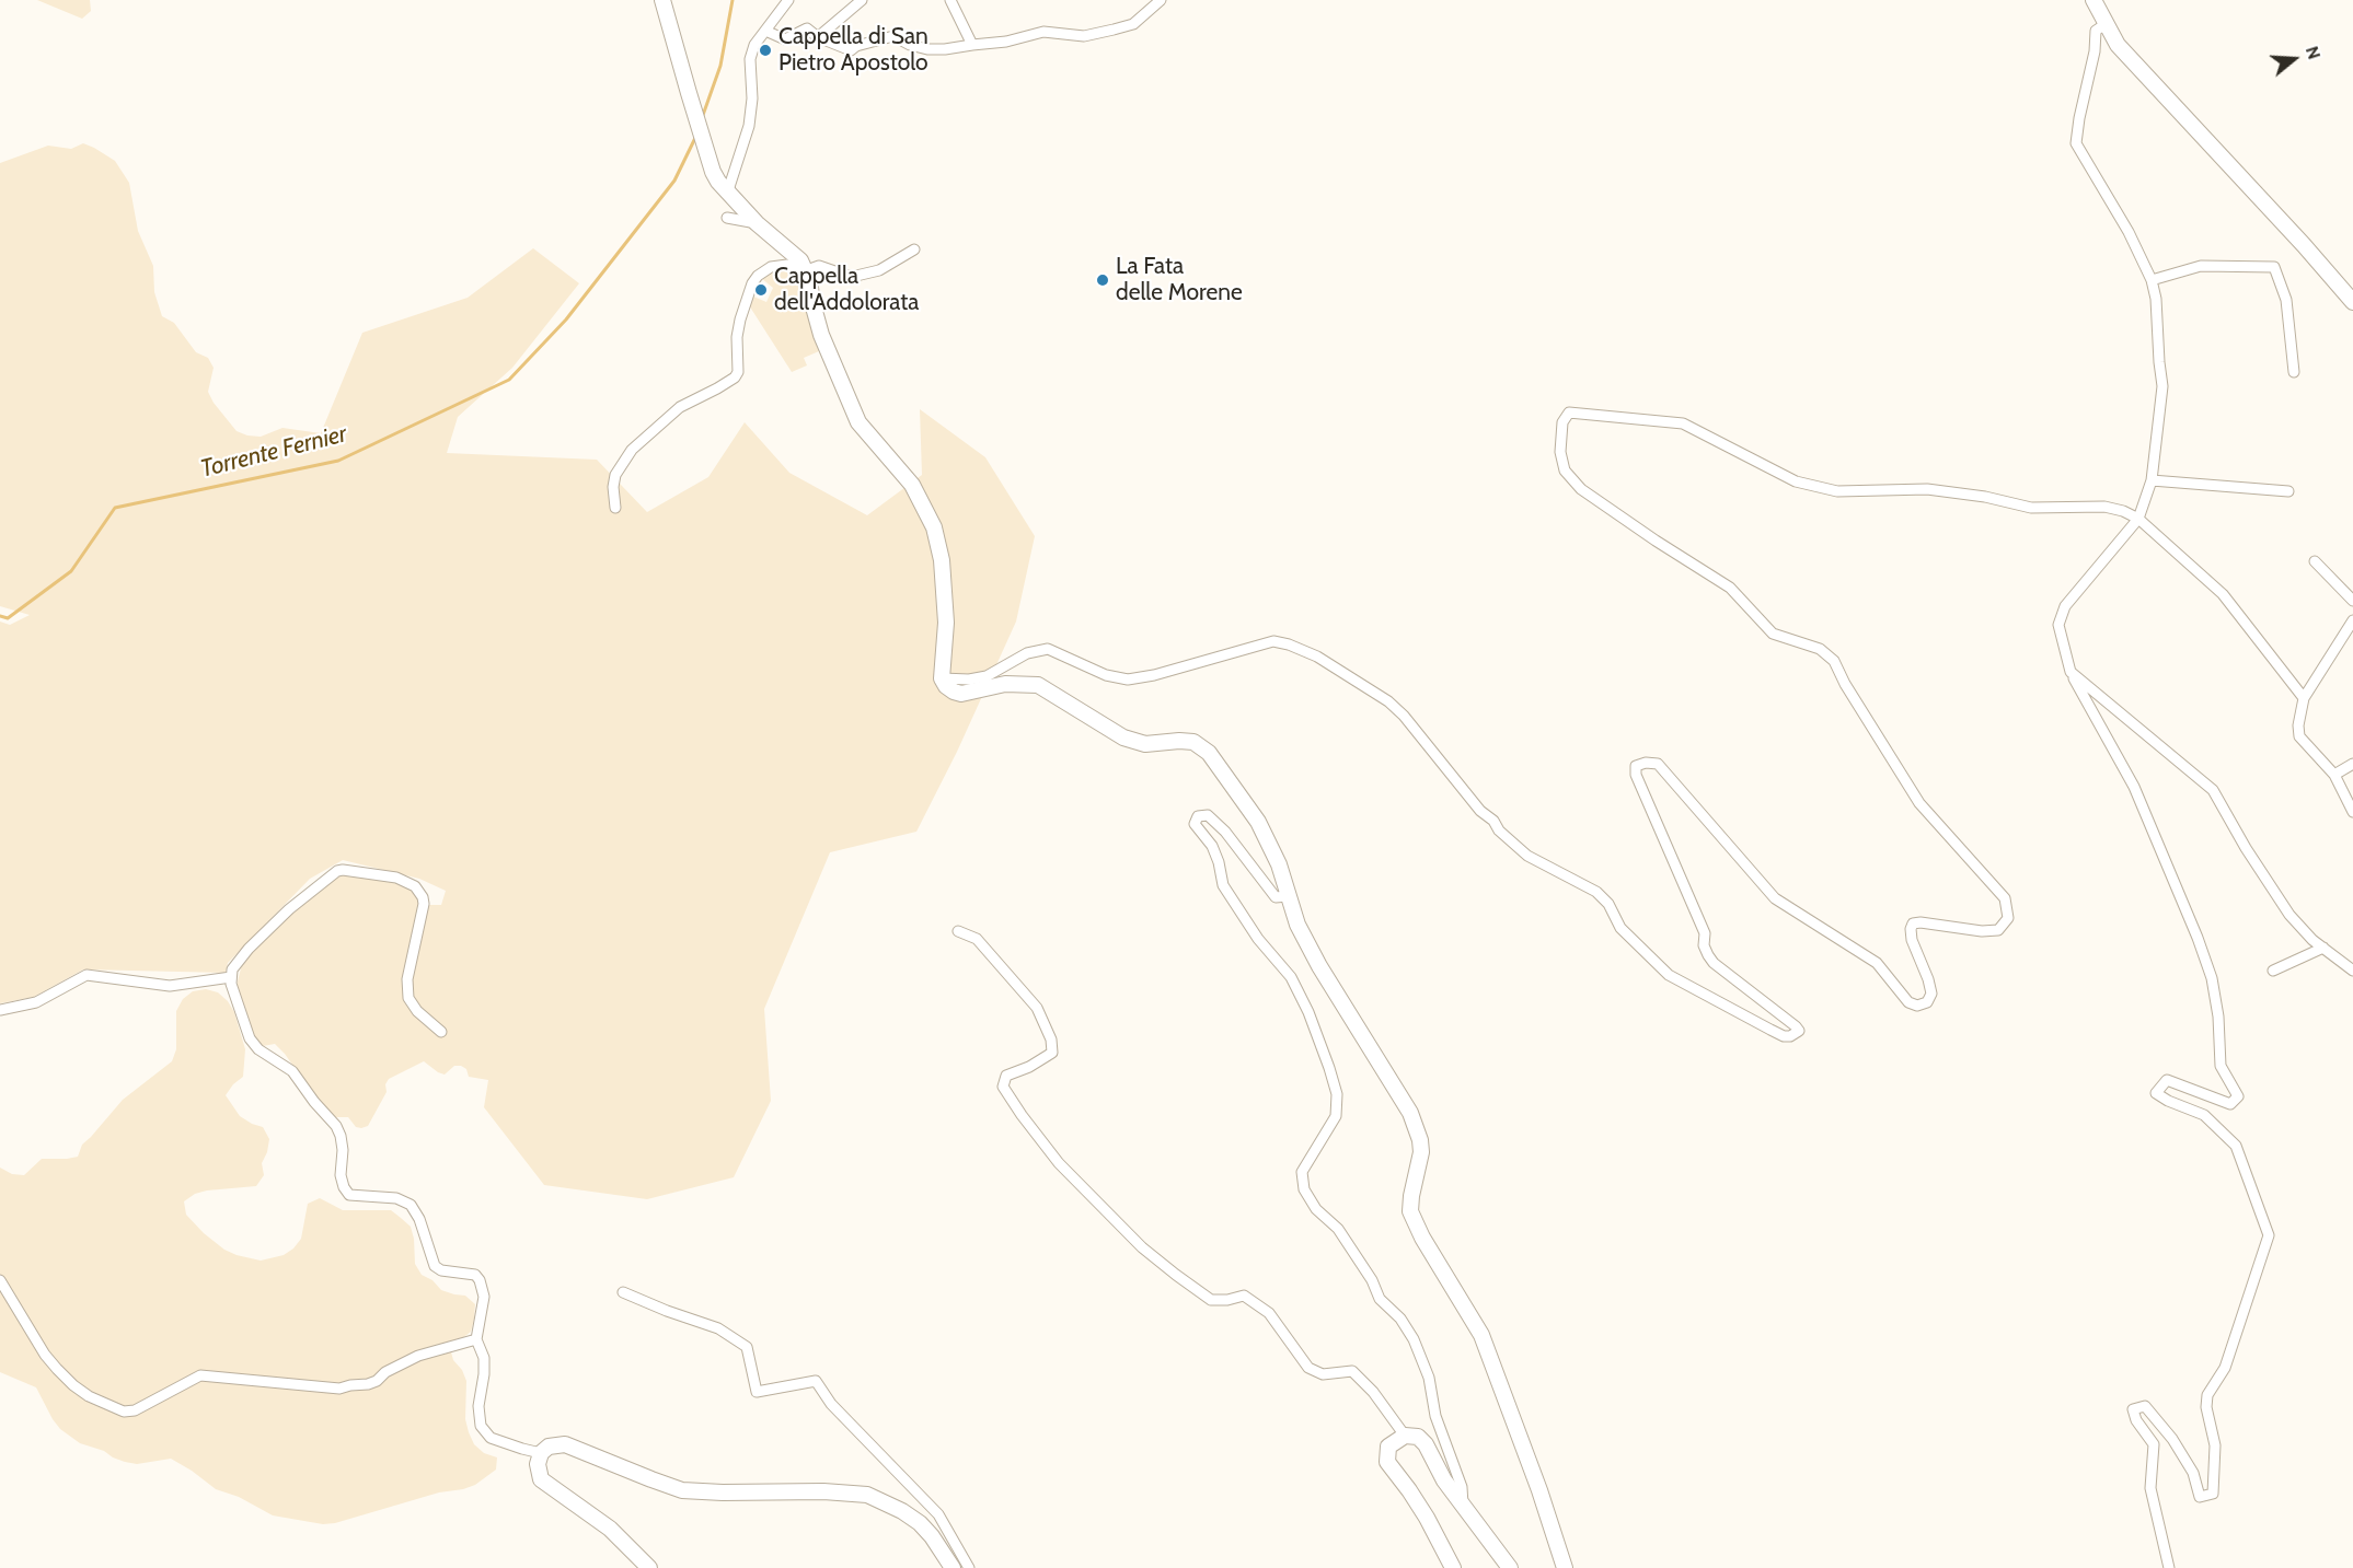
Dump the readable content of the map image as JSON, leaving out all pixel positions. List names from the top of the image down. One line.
{"water":["Torrente Fernier"],"places":["Cappella di San Pietro Apostolo","La Fata delle Morene","Cappella dell'Addolorata"],"north":"right"}
